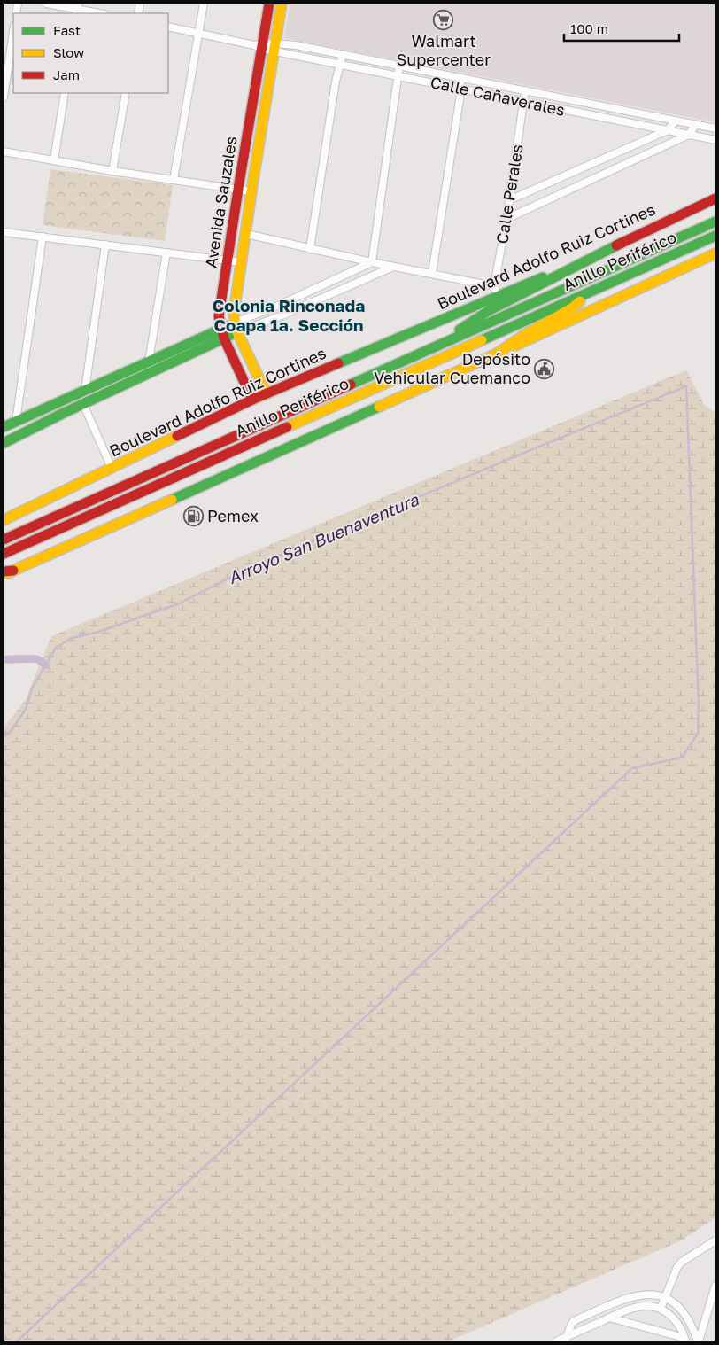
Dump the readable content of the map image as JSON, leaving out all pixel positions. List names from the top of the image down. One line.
{"streets":{"main road":["Avenida Sauzales","Boulevard Adolfo Ruiz Cortines","Anillo Periférico"],"street":["Calle Cañaverales","Calle Perales"]},"crossings":[["Calle Cañaverales","Calle Perales"],["Calle Cañaverales","Avenida Sauzales"],["Avenida Sauzales","Boulevard Adolfo Ruiz Cortines"]],"districts":["Colonia Rinconada Coapa 1a. Sección"],"water":["Arroyo San Buenaventura"],"places":{"supermarket":["Walmart Supercenter"],"public building":["Depósito Vehicular Cuemanco"],"fuel station":["Pemex"]},"legend":["Fast","Slow","Jam"],"scale_bar":"100 m"}
